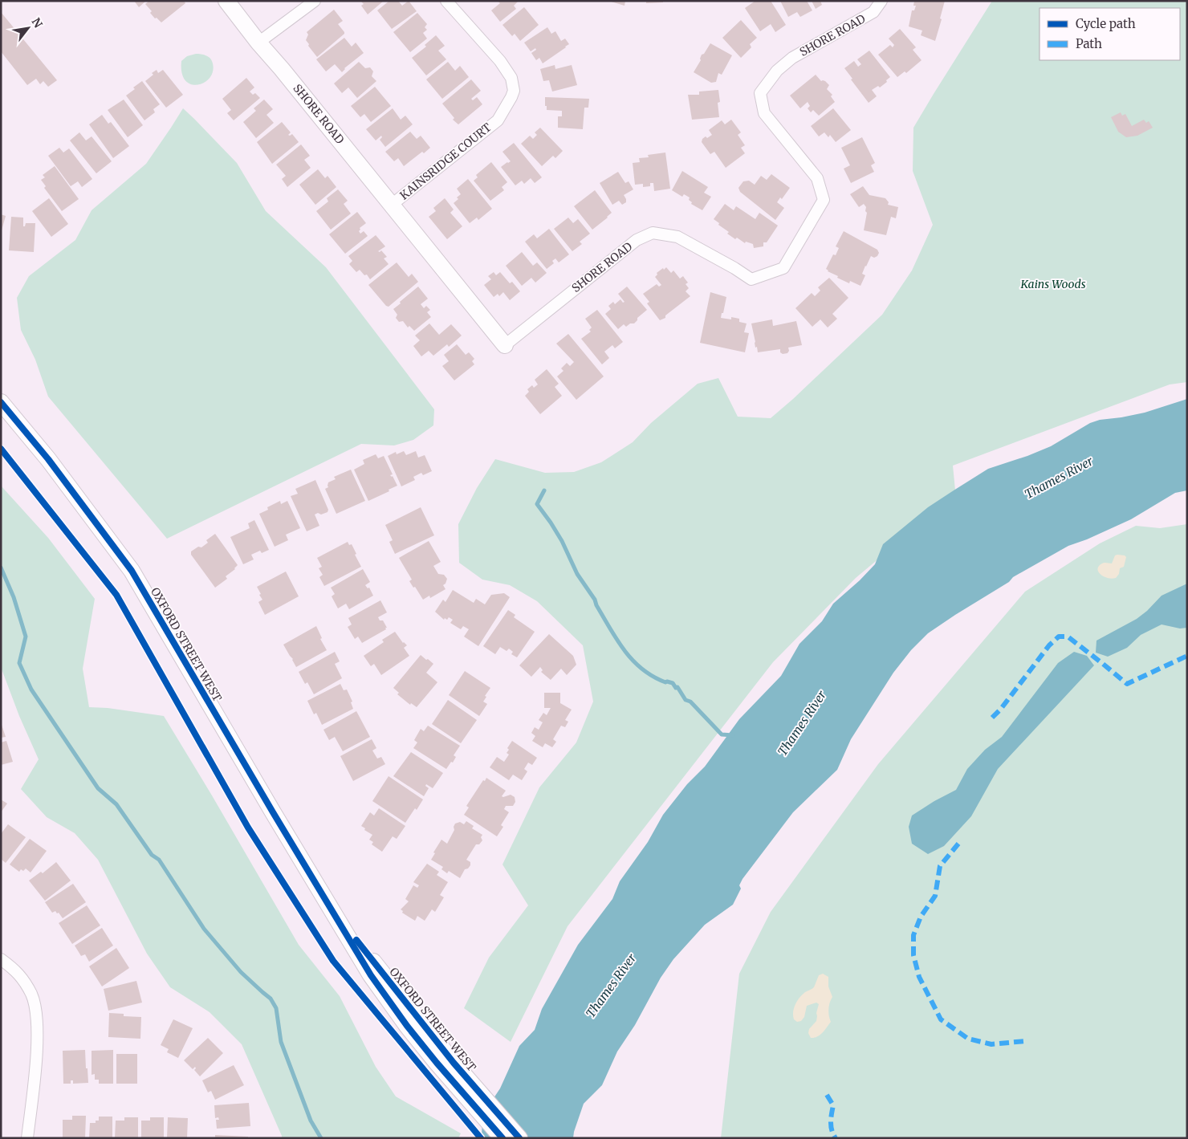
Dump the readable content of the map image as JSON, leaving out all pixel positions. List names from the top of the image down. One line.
{"streets":{"main road":["SHORE ROAD","OXFORD STREET WEST"],"street":["KAINSRIDGE COURT"]},"crossings":[["SHORE ROAD","KAINSRIDGE COURT"]],"water":["Thames River"],"parks":["Kains Woods"],"legend":["Cycle path","Path"],"north":"top right"}
